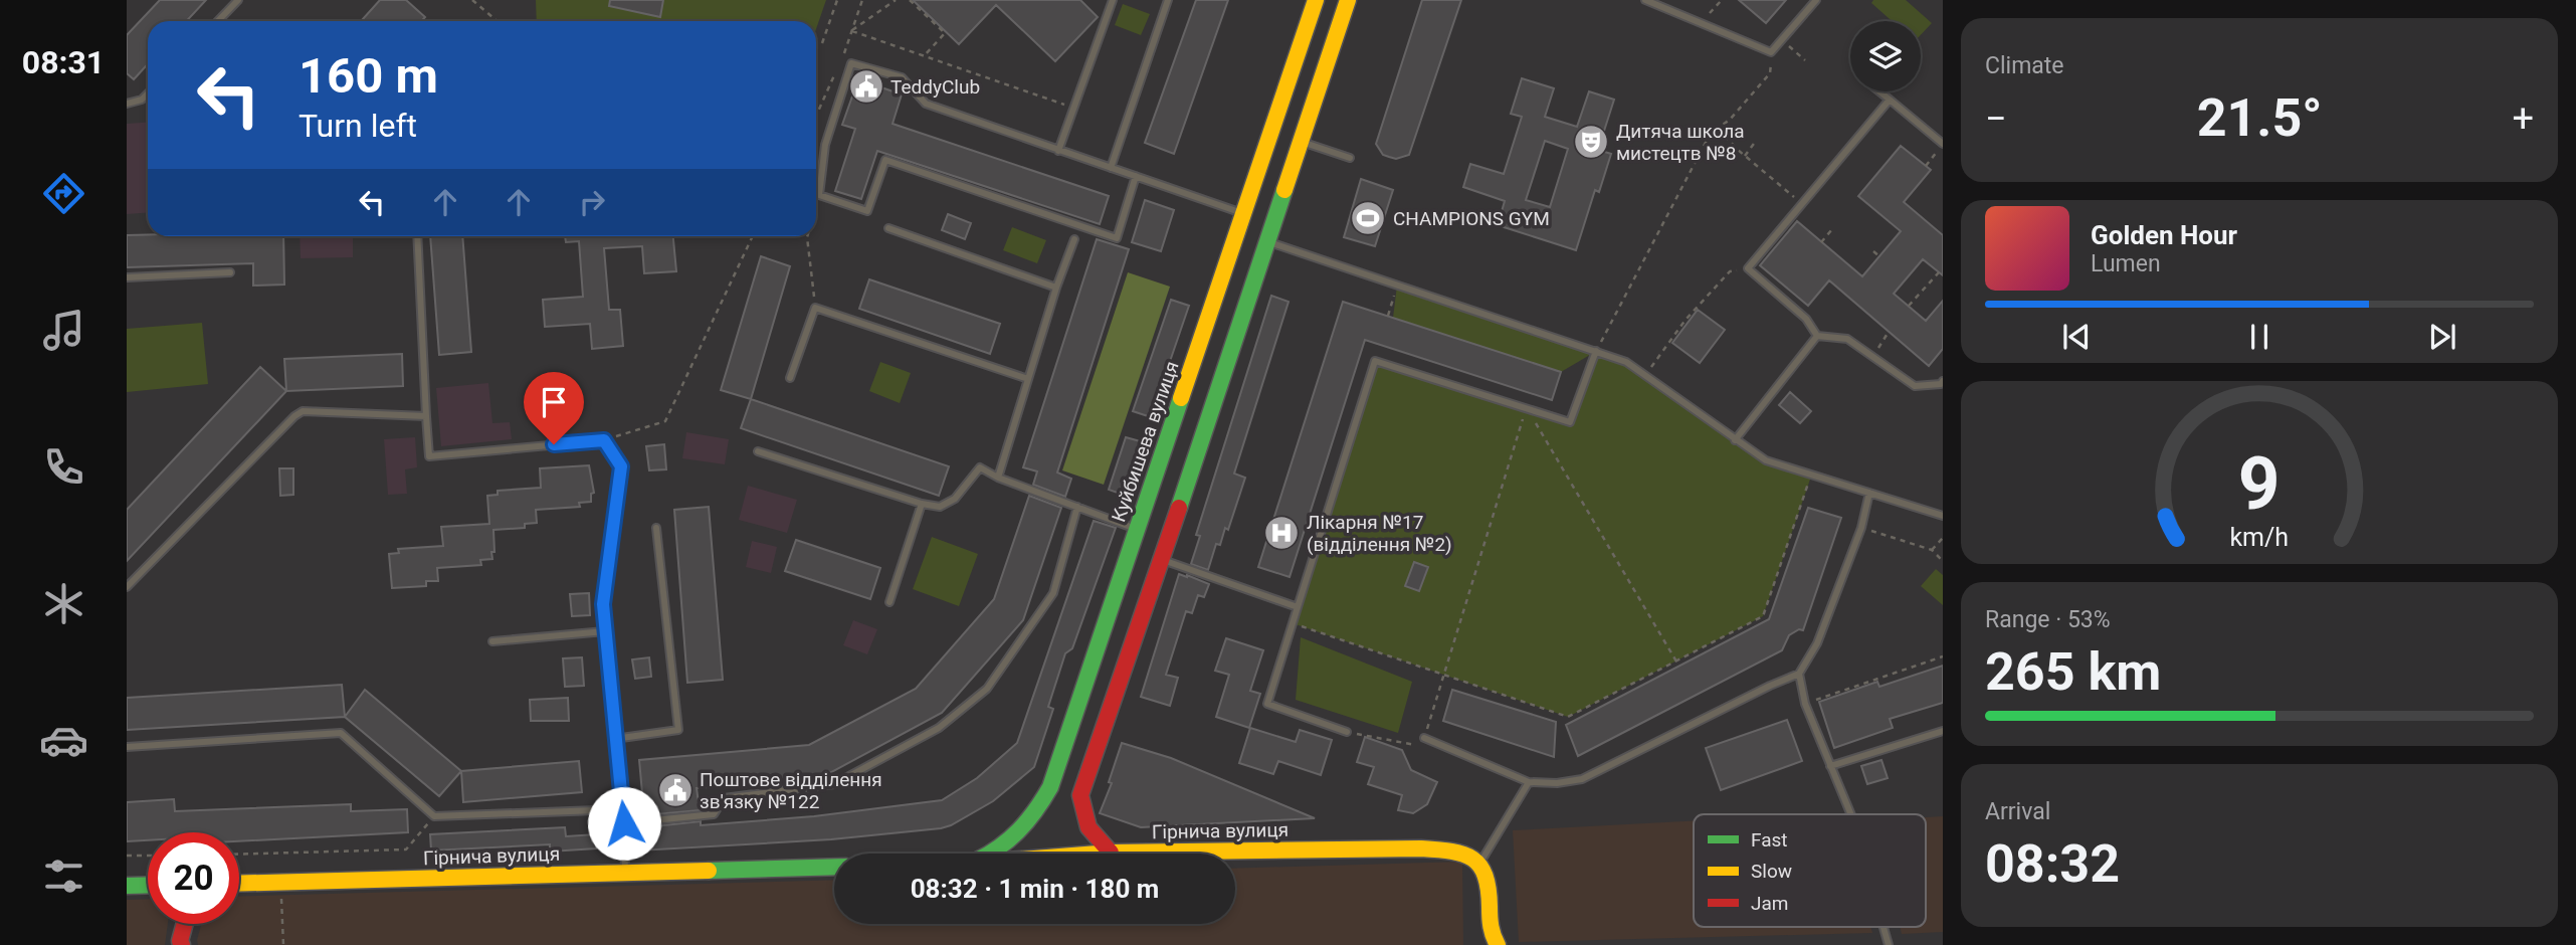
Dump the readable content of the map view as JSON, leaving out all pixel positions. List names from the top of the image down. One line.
{"streets":{"main road":["Куйбишева вулиця","Гірнича вулиця"]},"places":{"public building":["TeddyClub","Поштове відділення зв'язку №122"],"theatre":["Дитяча школа мистецтв №8"],"sports":["CHAMPIONS GYM"],"hospital":["Лікарня №17 (відділення №2)"]},"legend":["Fast","Slow","Jam"],"page":{"tabs":"08:31","tile":["Climate",["Range · 53%","265 km"],["Arrival","08:32"]],"turn":["160 m","Turn left"],"heat":["−","21.5°","+"],"song":["Golden Hour","Lumen"],"limit":"20","trip":"08:32 · 1 min · 180 m","gauge":["9","km/h"]}}
